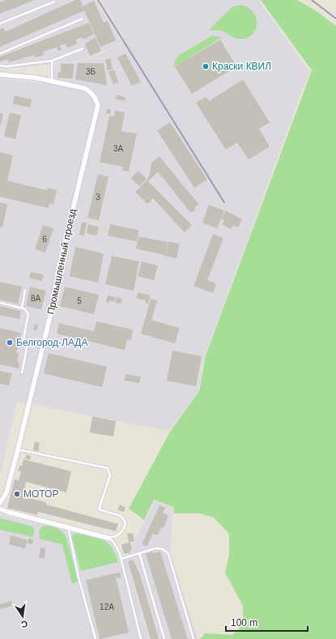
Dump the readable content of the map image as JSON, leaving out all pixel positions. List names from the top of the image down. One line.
{"streets":{"street":["Промышленный проезд"]},"places":["Краски КВИЛ","Белгород-ЛАДА","МОТОР"],"house_numbers":["3Б","3А","3","6","8А","5","12А"],"scale_bar":"100 m","north":"bottom"}
